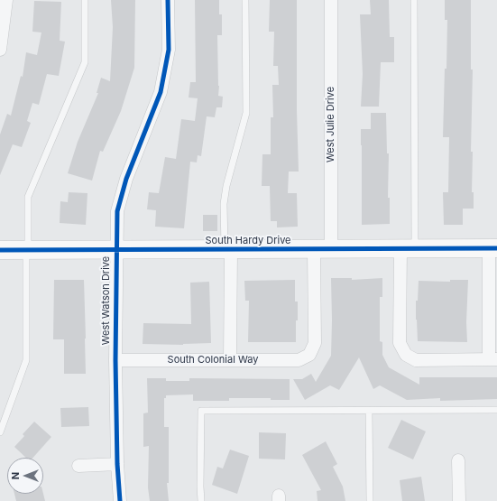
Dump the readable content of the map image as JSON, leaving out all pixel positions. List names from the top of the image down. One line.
{"streets":{"street":["West Julie Drive","South Hardy Drive","West Watson Drive","South Colonial Way"]},"crossings":[["West Julie Drive","South Hardy Drive"],["West Julie Drive","South Colonial Way"],["South Hardy Drive","West Watson Drive"],["West Watson Drive","South Colonial Way"]],"north":"left"}
